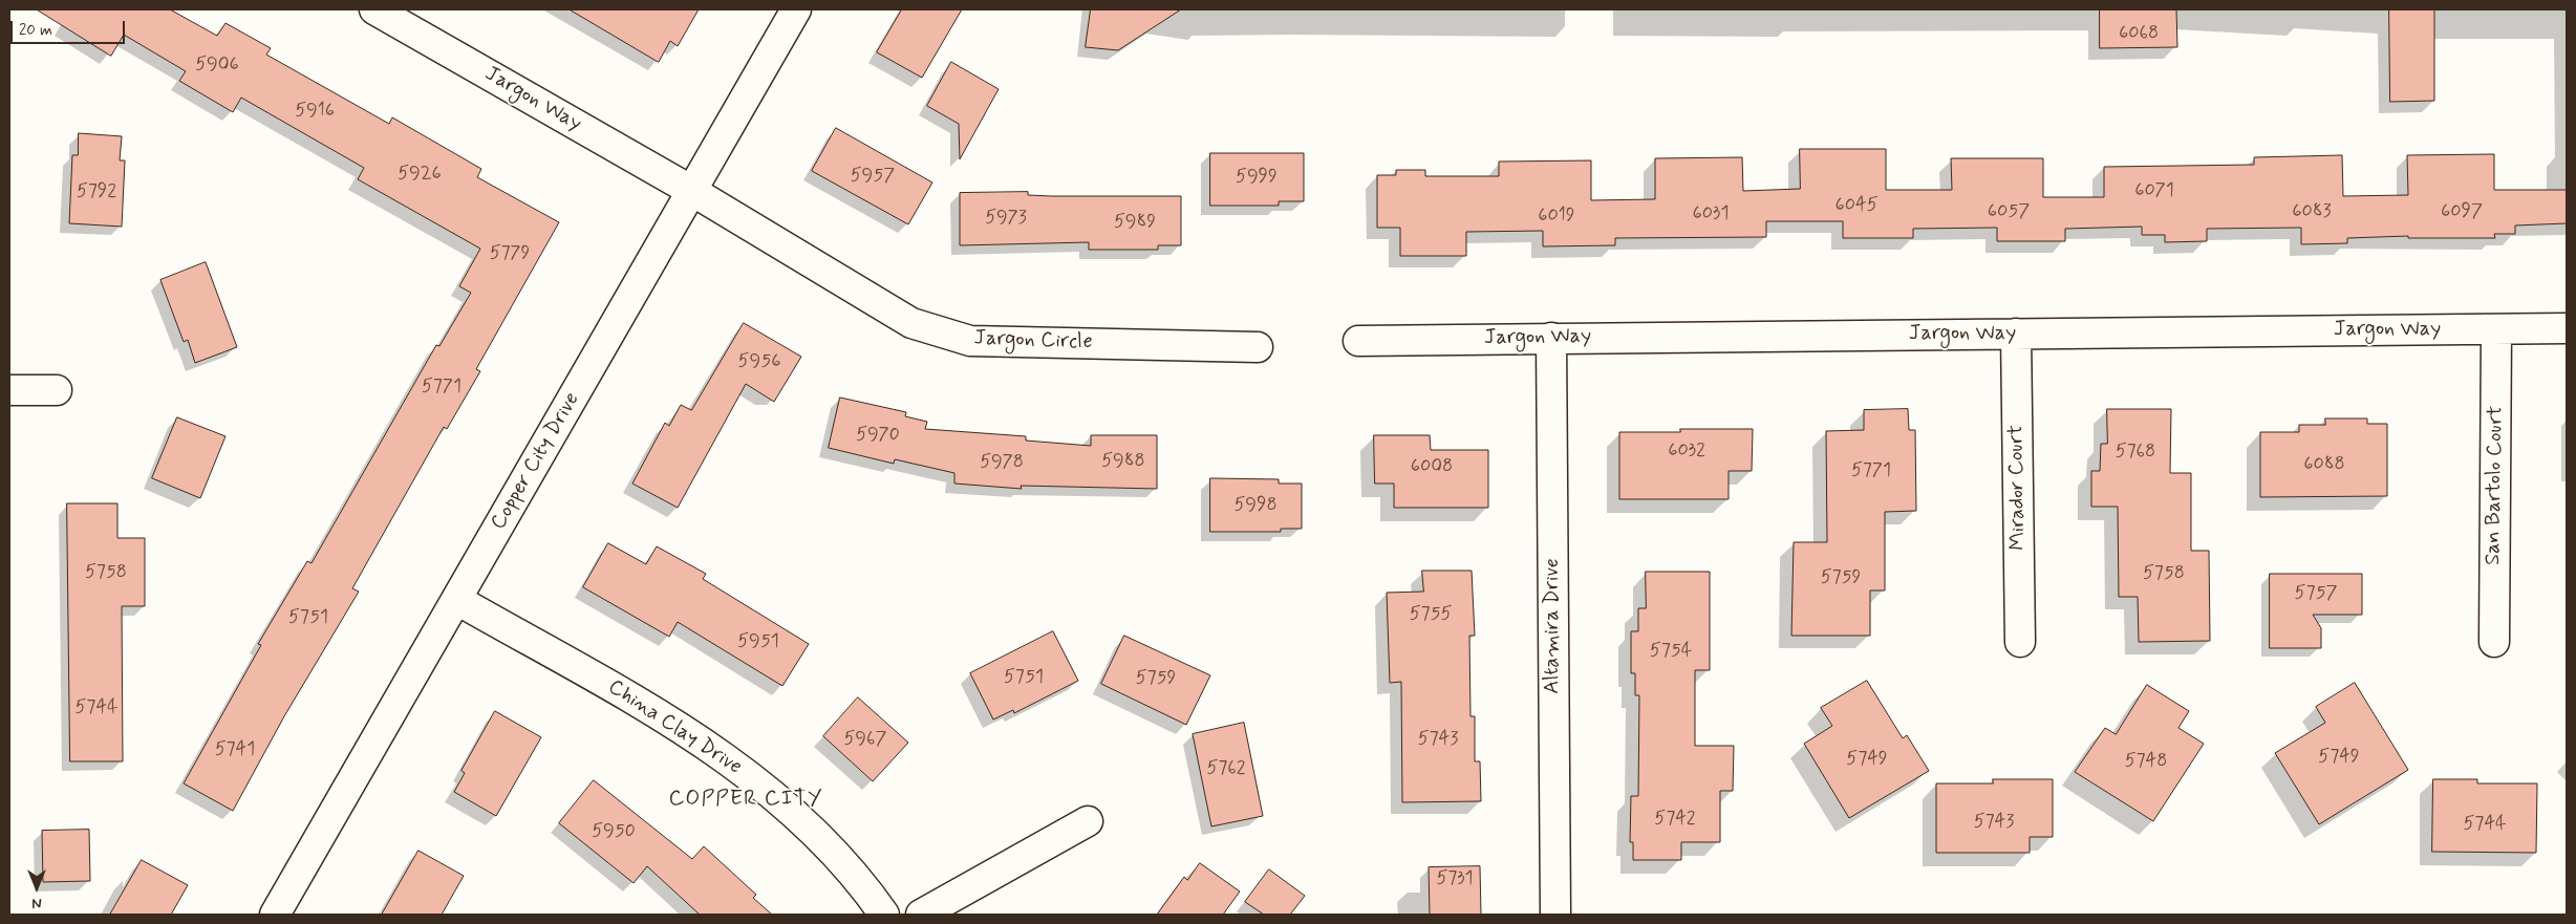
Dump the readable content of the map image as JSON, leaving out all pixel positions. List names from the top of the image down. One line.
{"streets":{"street":["Jargon Way","Jargon Circle","Copper City Drive","San Bartolo Court","Mirador Court","Altamira Drive","China Clay Drive"]},"crossings":[["Jargon Way","Jargon Circle"],["Jargon Way","Copper City Drive"],["Jargon Way","San Bartolo Court"],["Jargon Way","Mirador Court"],["Jargon Way","Altamira Drive"],["Jargon Circle","Copper City Drive"],["Copper City Drive","China Clay Drive"]],"districts":["COPPER CITY"],"house_numbers":["6068","5906","5916","5926","5957","5999","6071","5792","6045","6057","6083","6097","6031","6019","5973","5989","5779","5956","5771","5970","6032","5768","5988","5978","6088","6008","5771","5998","5758","5758","5759","5757","5755","5751","5951","5754","5751","5759","5744","5967","5743","5741","5749","5749","5748","5762","5742","5743","5744","5950","5731"],"scale_bar":"20 m","north":"bottom"}
